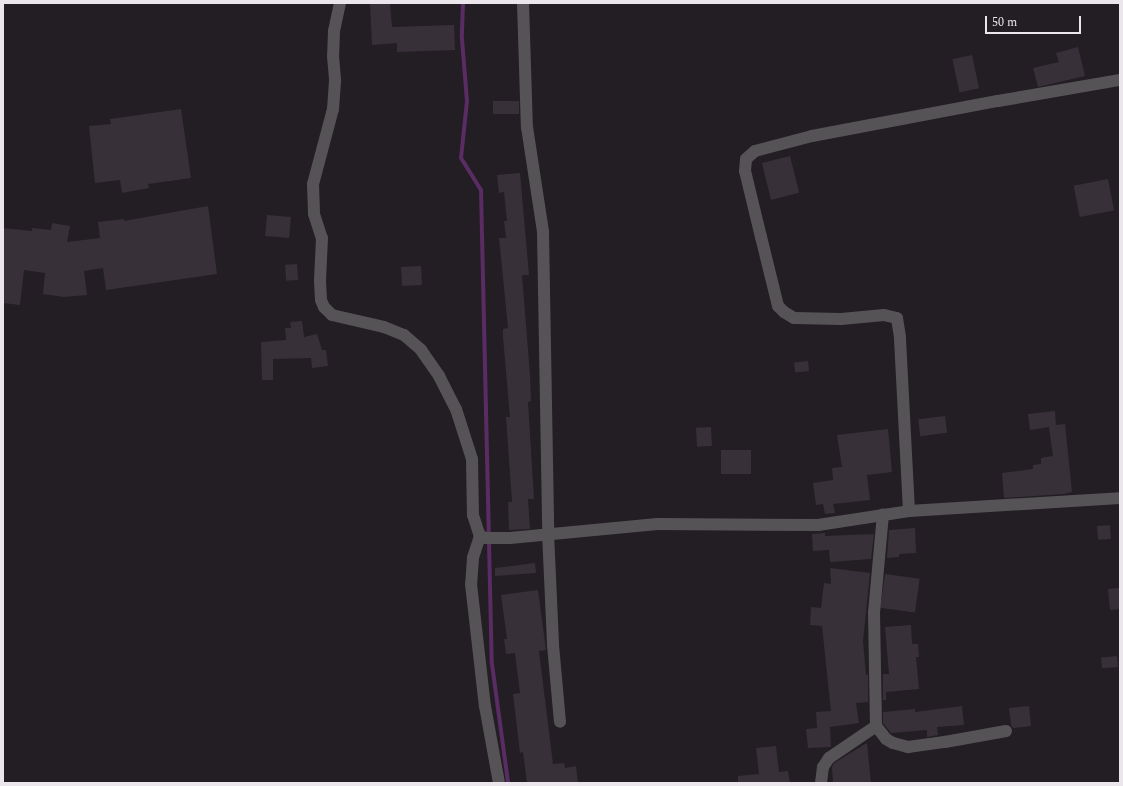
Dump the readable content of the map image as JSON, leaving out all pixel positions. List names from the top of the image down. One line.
{"scale_bar":"50 m"}
